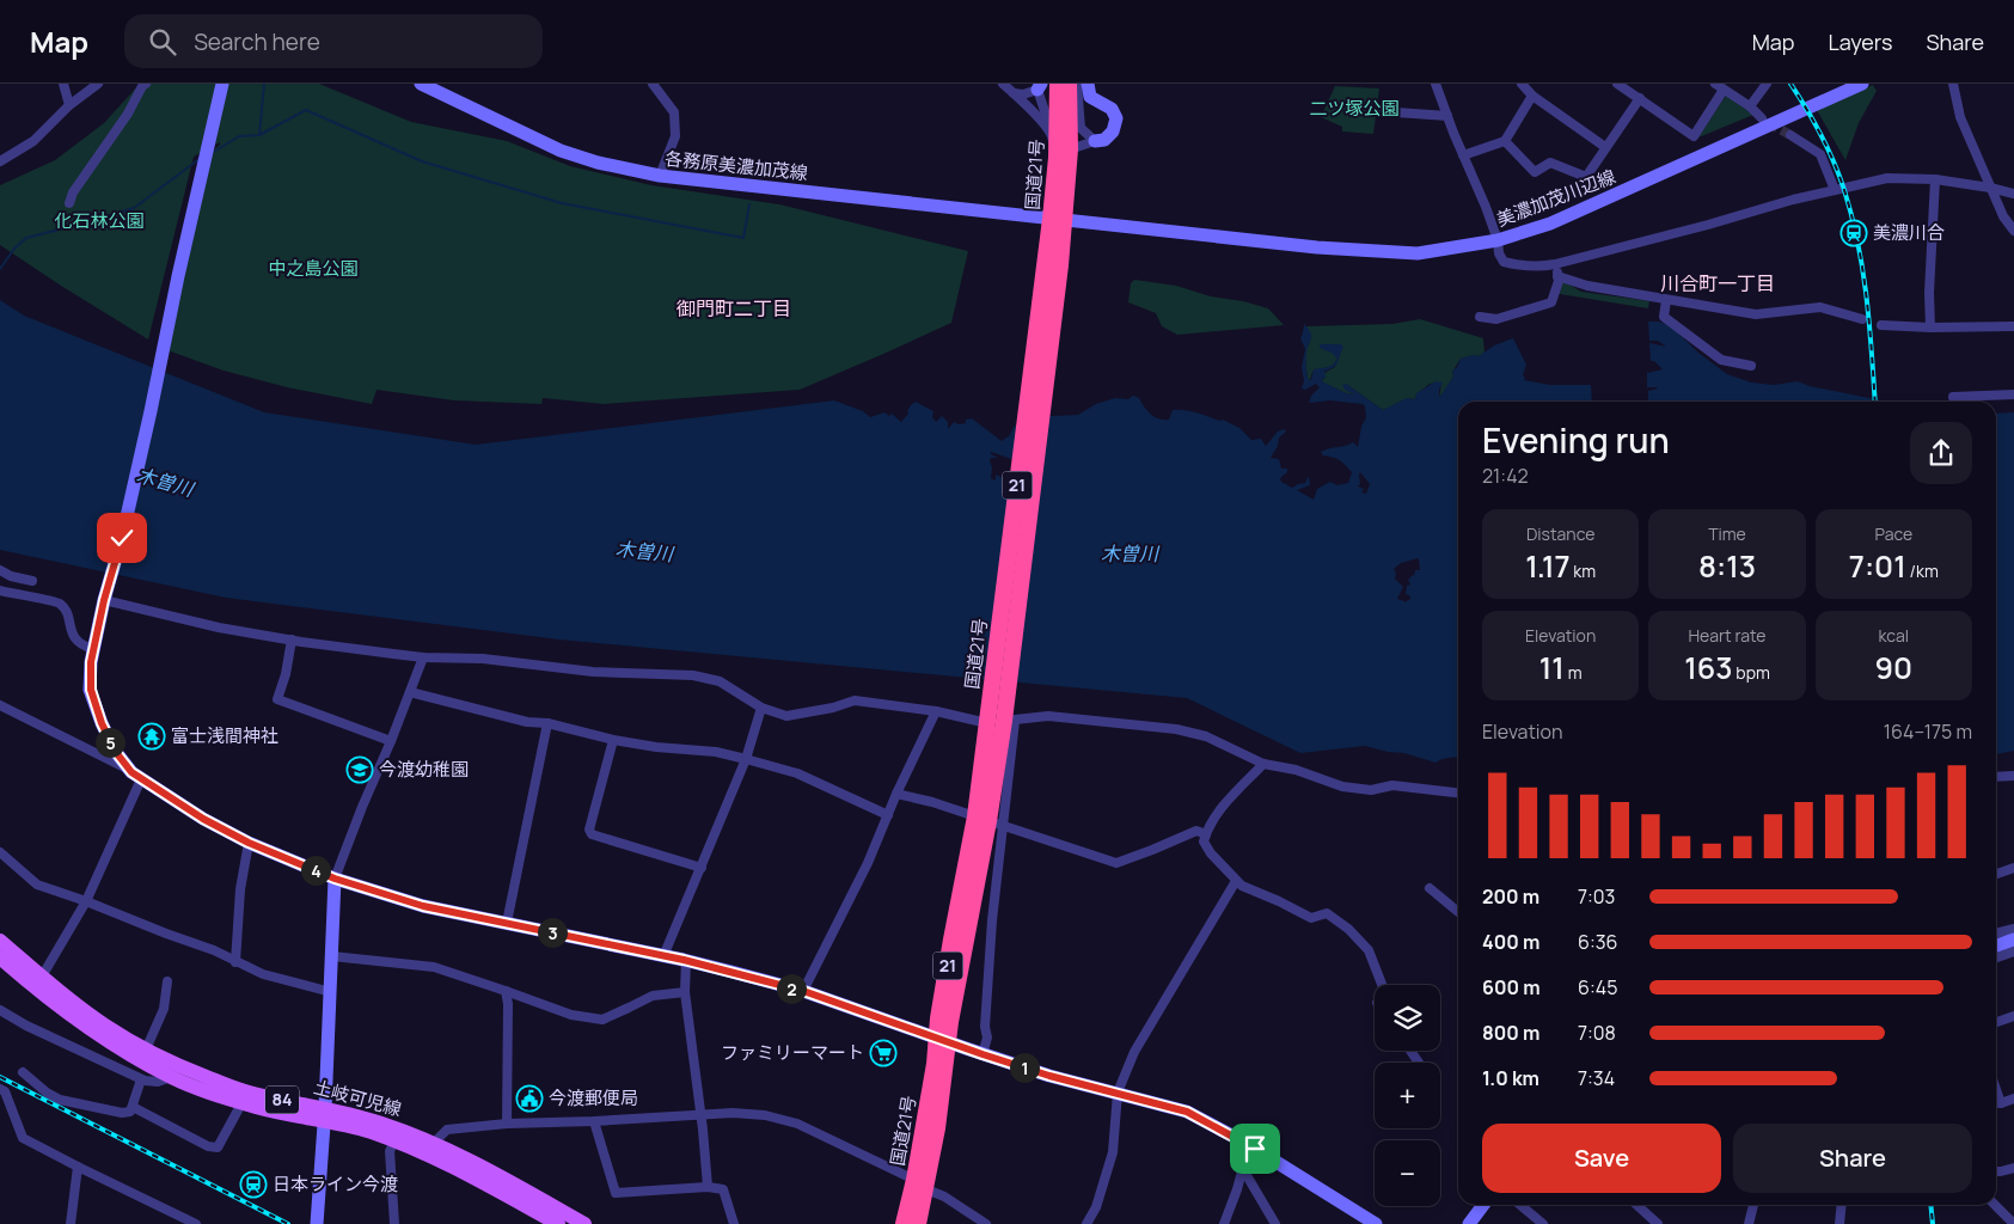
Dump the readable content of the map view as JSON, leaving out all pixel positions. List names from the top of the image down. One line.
{"streets":{"highway":["国道21号","21"],"main road":["土岐可児線","84"],"street":["各務原美濃加茂線","美濃加茂川辺線"]},"crossings":[["各務原美濃加茂線","国道21号"],["各務原美濃加茂線","美濃加茂川辺線"],["国道21号","美濃加茂川辺線"]],"districts":["川合町一丁目","御門町二丁目"],"water":["木曽川"],"parks":["二ツ塚公園","化石林公園","中之島公園"],"places":{"station":["美濃川合","日本ライン今渡"],"temple":["富士浅間神社"],"school or university":["今渡幼稚園"],"supermarket":["ファミリーマート"],"public building":["今渡郵便局"]},"page":{"header":"Map","search":"Search here","nav":["Map","Layers","Share"],"heading":["Evening run","21:42"],"stats":[["Distance","1.17 km"],["Time","8:13"],["Pace","7:01 /km"],["Elevation","11 m"],["Heart rate","163 bpm"],["kcal","90"]],"chart":["Elevation","164–175 m"],"pins":["5","4","3","2","1"],"list":[{"name":"200 m","note":"7:03"},{"name":"400 m","note":"6:36"},{"name":"600 m","note":"6:45"},{"name":"800 m","note":"7:08"},{"name":"1.0 km","note":"7:34"}],"map_buttons":["+","−"],"buttons":["Save","Share"]}}
